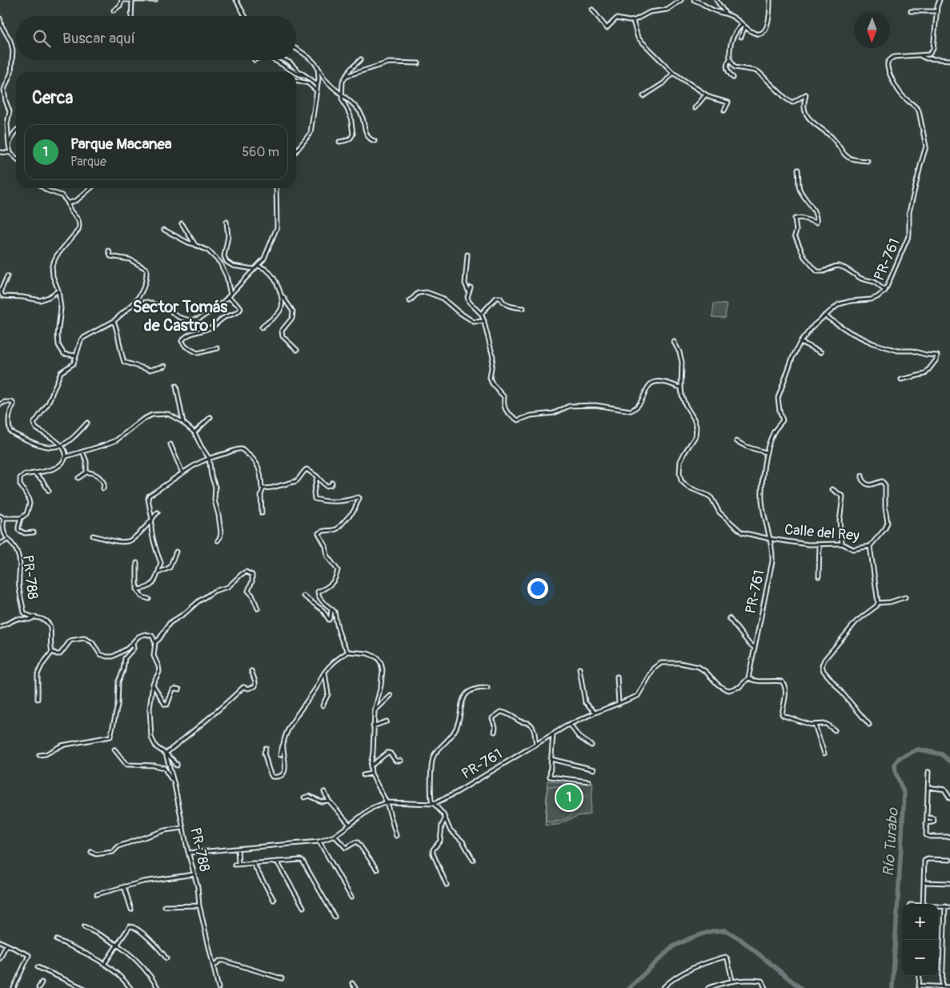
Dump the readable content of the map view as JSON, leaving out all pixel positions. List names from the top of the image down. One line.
{"streets":{"street":["PR-761","Calle del Rey","PR-788"]},"crossings":[["PR-761","Calle del Rey"],["PR-761","PR-788"]],"districts":["Sector Tomás de Castro I"],"water":["Río Turabo"],"north":"bottom","page":{"search":"Buscar aquí","heading":"Cerca","list":[{"mark":"1","name":"Parque Macanea","note":"Parque","value":"560 m"}],"pins":"1","map_buttons":["+","−"]}}
